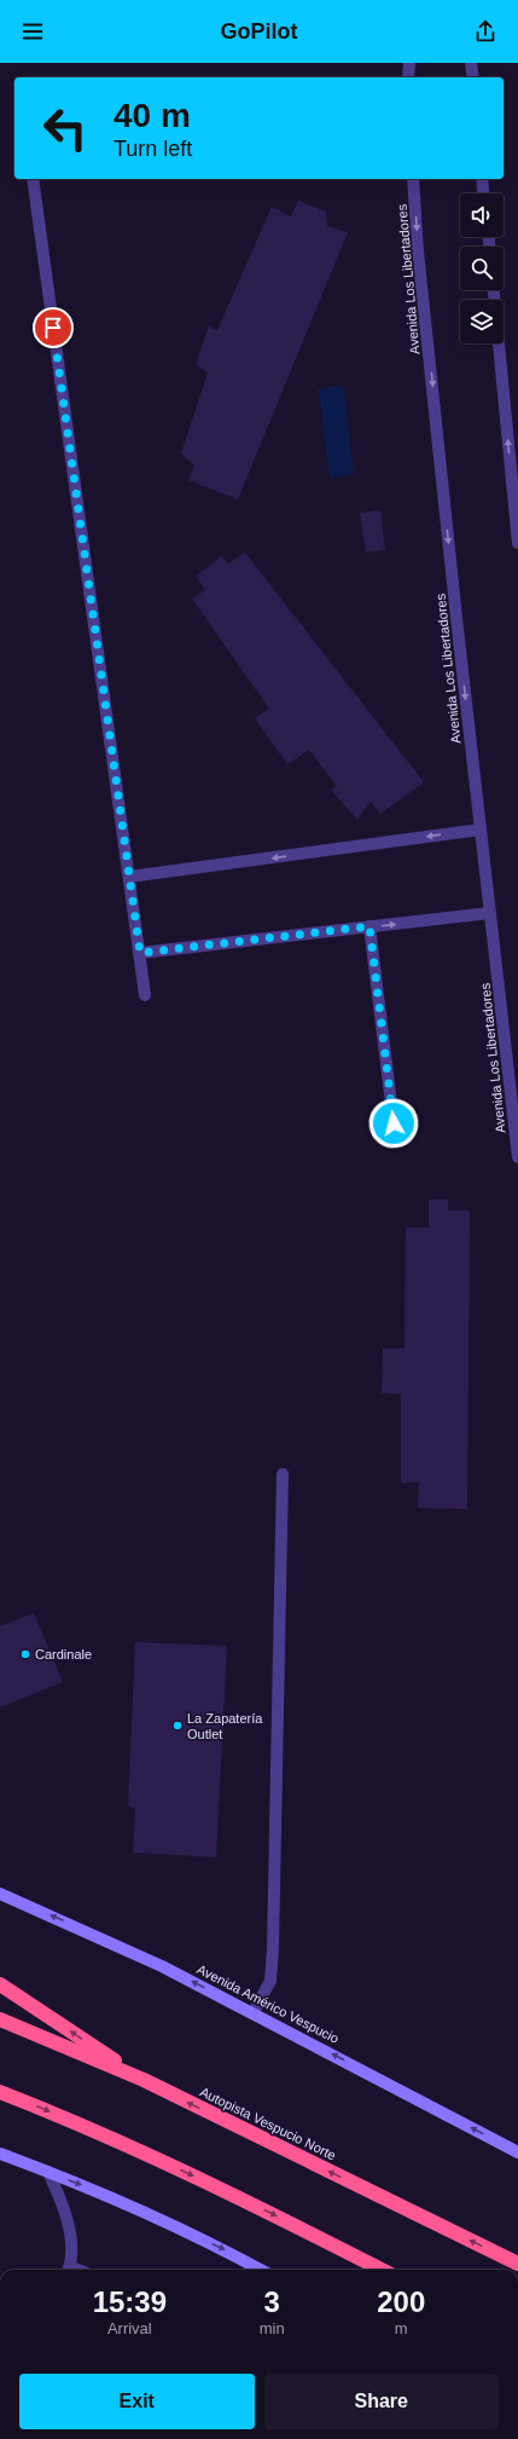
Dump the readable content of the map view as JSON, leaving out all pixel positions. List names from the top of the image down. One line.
{"streets":{"highway":["Autopista Vespucio Norte"],"main road":["Avenida Américo Vespucio"],"street":["Avenida Los Libertadores"]},"one_way":["Avenida Américo Vespucio"],"places":["Cardinale","La Zapatería Outlet"],"page":{"header":"GoPilot","turn":["40 m","Turn left"],"eta":["15:39","Arrival","3","min","200","m"],"buttons":["Exit","Share"]}}
